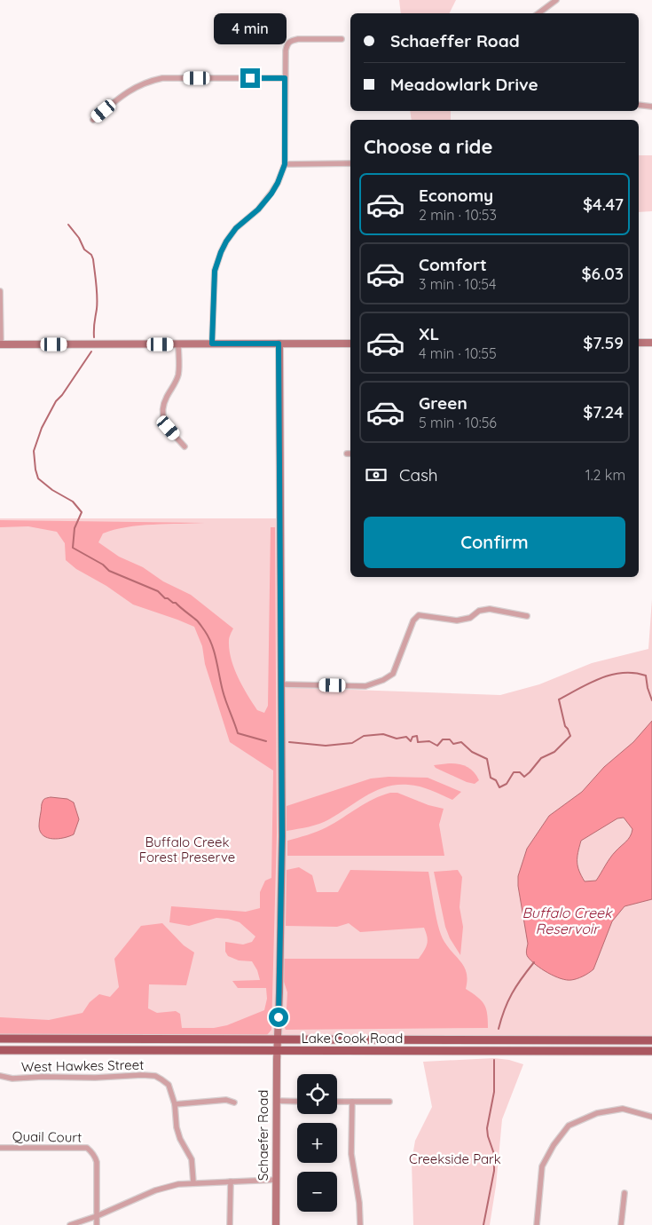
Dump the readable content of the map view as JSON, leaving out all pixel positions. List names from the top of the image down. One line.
{"streets":{"main road":["Lake Cook Road"],"street":["West Hawkes Street","Schaefer Road","Quail Court"]},"crossings":[["Lake Cook Road","Schaefer Road"]],"water":["Buffalo Creek Reservoir"],"parks":["Buffalo Creek Forest Preserve","Creekside Park"],"page":{"bubble":"4 min","banner":["Schaeffer Road","Meadowlark Drive"],"heading":"Choose a ride","list":[{"name":"Economy","note":"2 min · 10:53","value":"$4.47"},{"name":"Comfort","note":"3 min · 10:54","value":"$6.03"},{"name":"XL","note":"4 min · 10:55","value":"$7.59"},{"name":"Green","note":"5 min · 10:56","value":"$7.24"}],"pay":["Cash","1.2 km"],"buttons":"Confirm","map_buttons":["+","−"]}}
